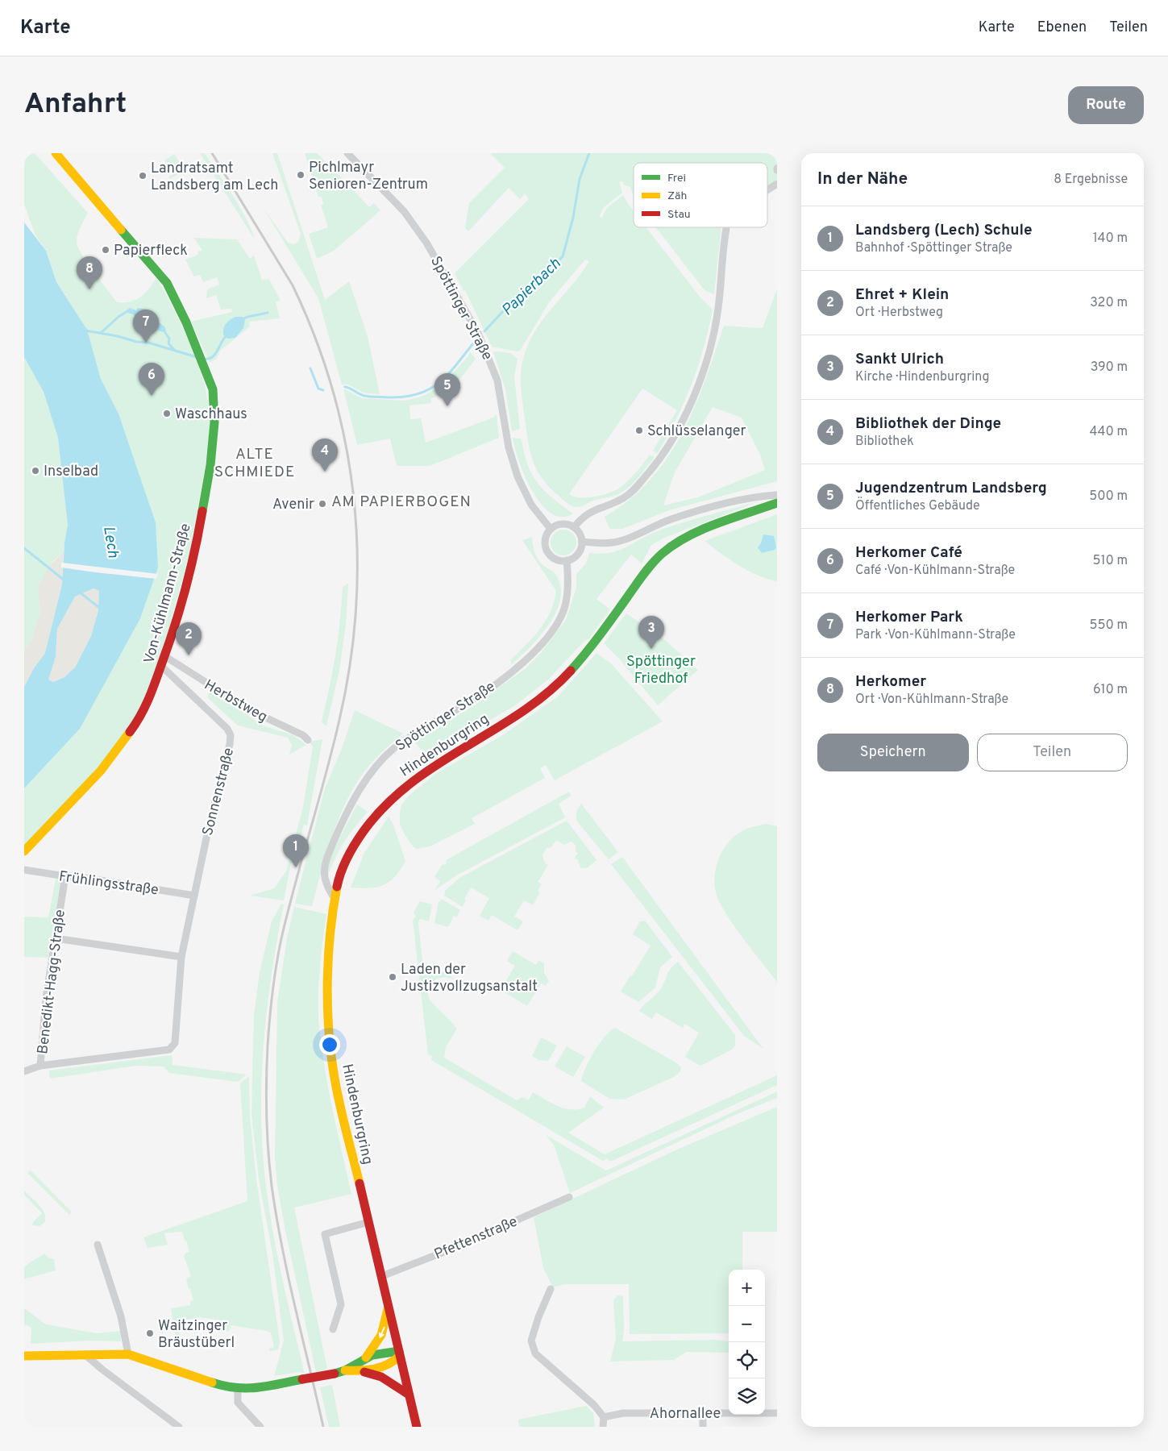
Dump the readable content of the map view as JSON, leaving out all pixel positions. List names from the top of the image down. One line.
{"streets":{"street":["Spöttinger Straße","Von-Kühlmann-Straße","Herbstweg","Hindenburgring","Sonnenstraße","Frühlingsstraße","Benedikt-Hagg-Straße","Pfettenstraße","Ahornallee"]},"crossings":[["Spöttinger Straße","Hindenburgring"],["Von-Kühlmann-Straße","Herbstweg"],["Von-Kühlmann-Straße","Sonnenstraße"],["Hindenburgring","Pfettenstraße"],["Sonnenstraße","Frühlingsstraße"],["Sonnenstraße","Benedikt-Hagg-Straße"],["Frühlingsstraße","Benedikt-Hagg-Straße"]],"districts":["ALTE SCHMIEDE","AM PAPIERBOGEN"],"water":["Papierbach","Lech"],"parks":["Spöttinger Friedhof"],"places":["Pichlmayr Senioren-Zentrum","Landratsamt Landsberg am Lech","Papierfleck","Waschhaus","Schlüsselanger","Inselbad","Avenir","Laden der Justizvollzugsanstalt","Waitzinger Bräustüberl"],"legend":["Frei","Zäh","Stau"],"page":{"header":"Karte","nav":["Karte","Ebenen","Teilen"],"buttons":["Route",["Speichern","Teilen"]],"title":"Anfahrt","heading":["In der Nähe","8 Ergebnisse"],"list":[{"mark":"1","name":"Landsberg (Lech) Schule","note":"Bahnhof · Spöttinger Straße","value":"140 m"},{"mark":"2","name":"Ehret + Klein","note":"Ort · Herbstweg","value":"320 m"},{"mark":"3","name":"Sankt Ulrich","note":"Kirche · Hindenburgring","value":"390 m"},{"mark":"4","name":"Bibliothek der Dinge","note":"Bibliothek","value":"440 m"},{"mark":"5","name":"Jugendzentrum Landsberg","note":"Öffentliches Gebäude","value":"500 m"},{"mark":"6","name":"Herkomer Café","note":"Café · Von-Kühlmann-Straße","value":"510 m"},{"mark":"7","name":"Herkomer Park","note":"Park · Von-Kühlmann-Straße","value":"550 m"},{"mark":"8","name":"Herkomer","note":"Ort · Von-Kühlmann-Straße","value":"610 m"}],"pins":["8","7","6","5","4","3","2","1"],"map_buttons":["+","−"]}}
